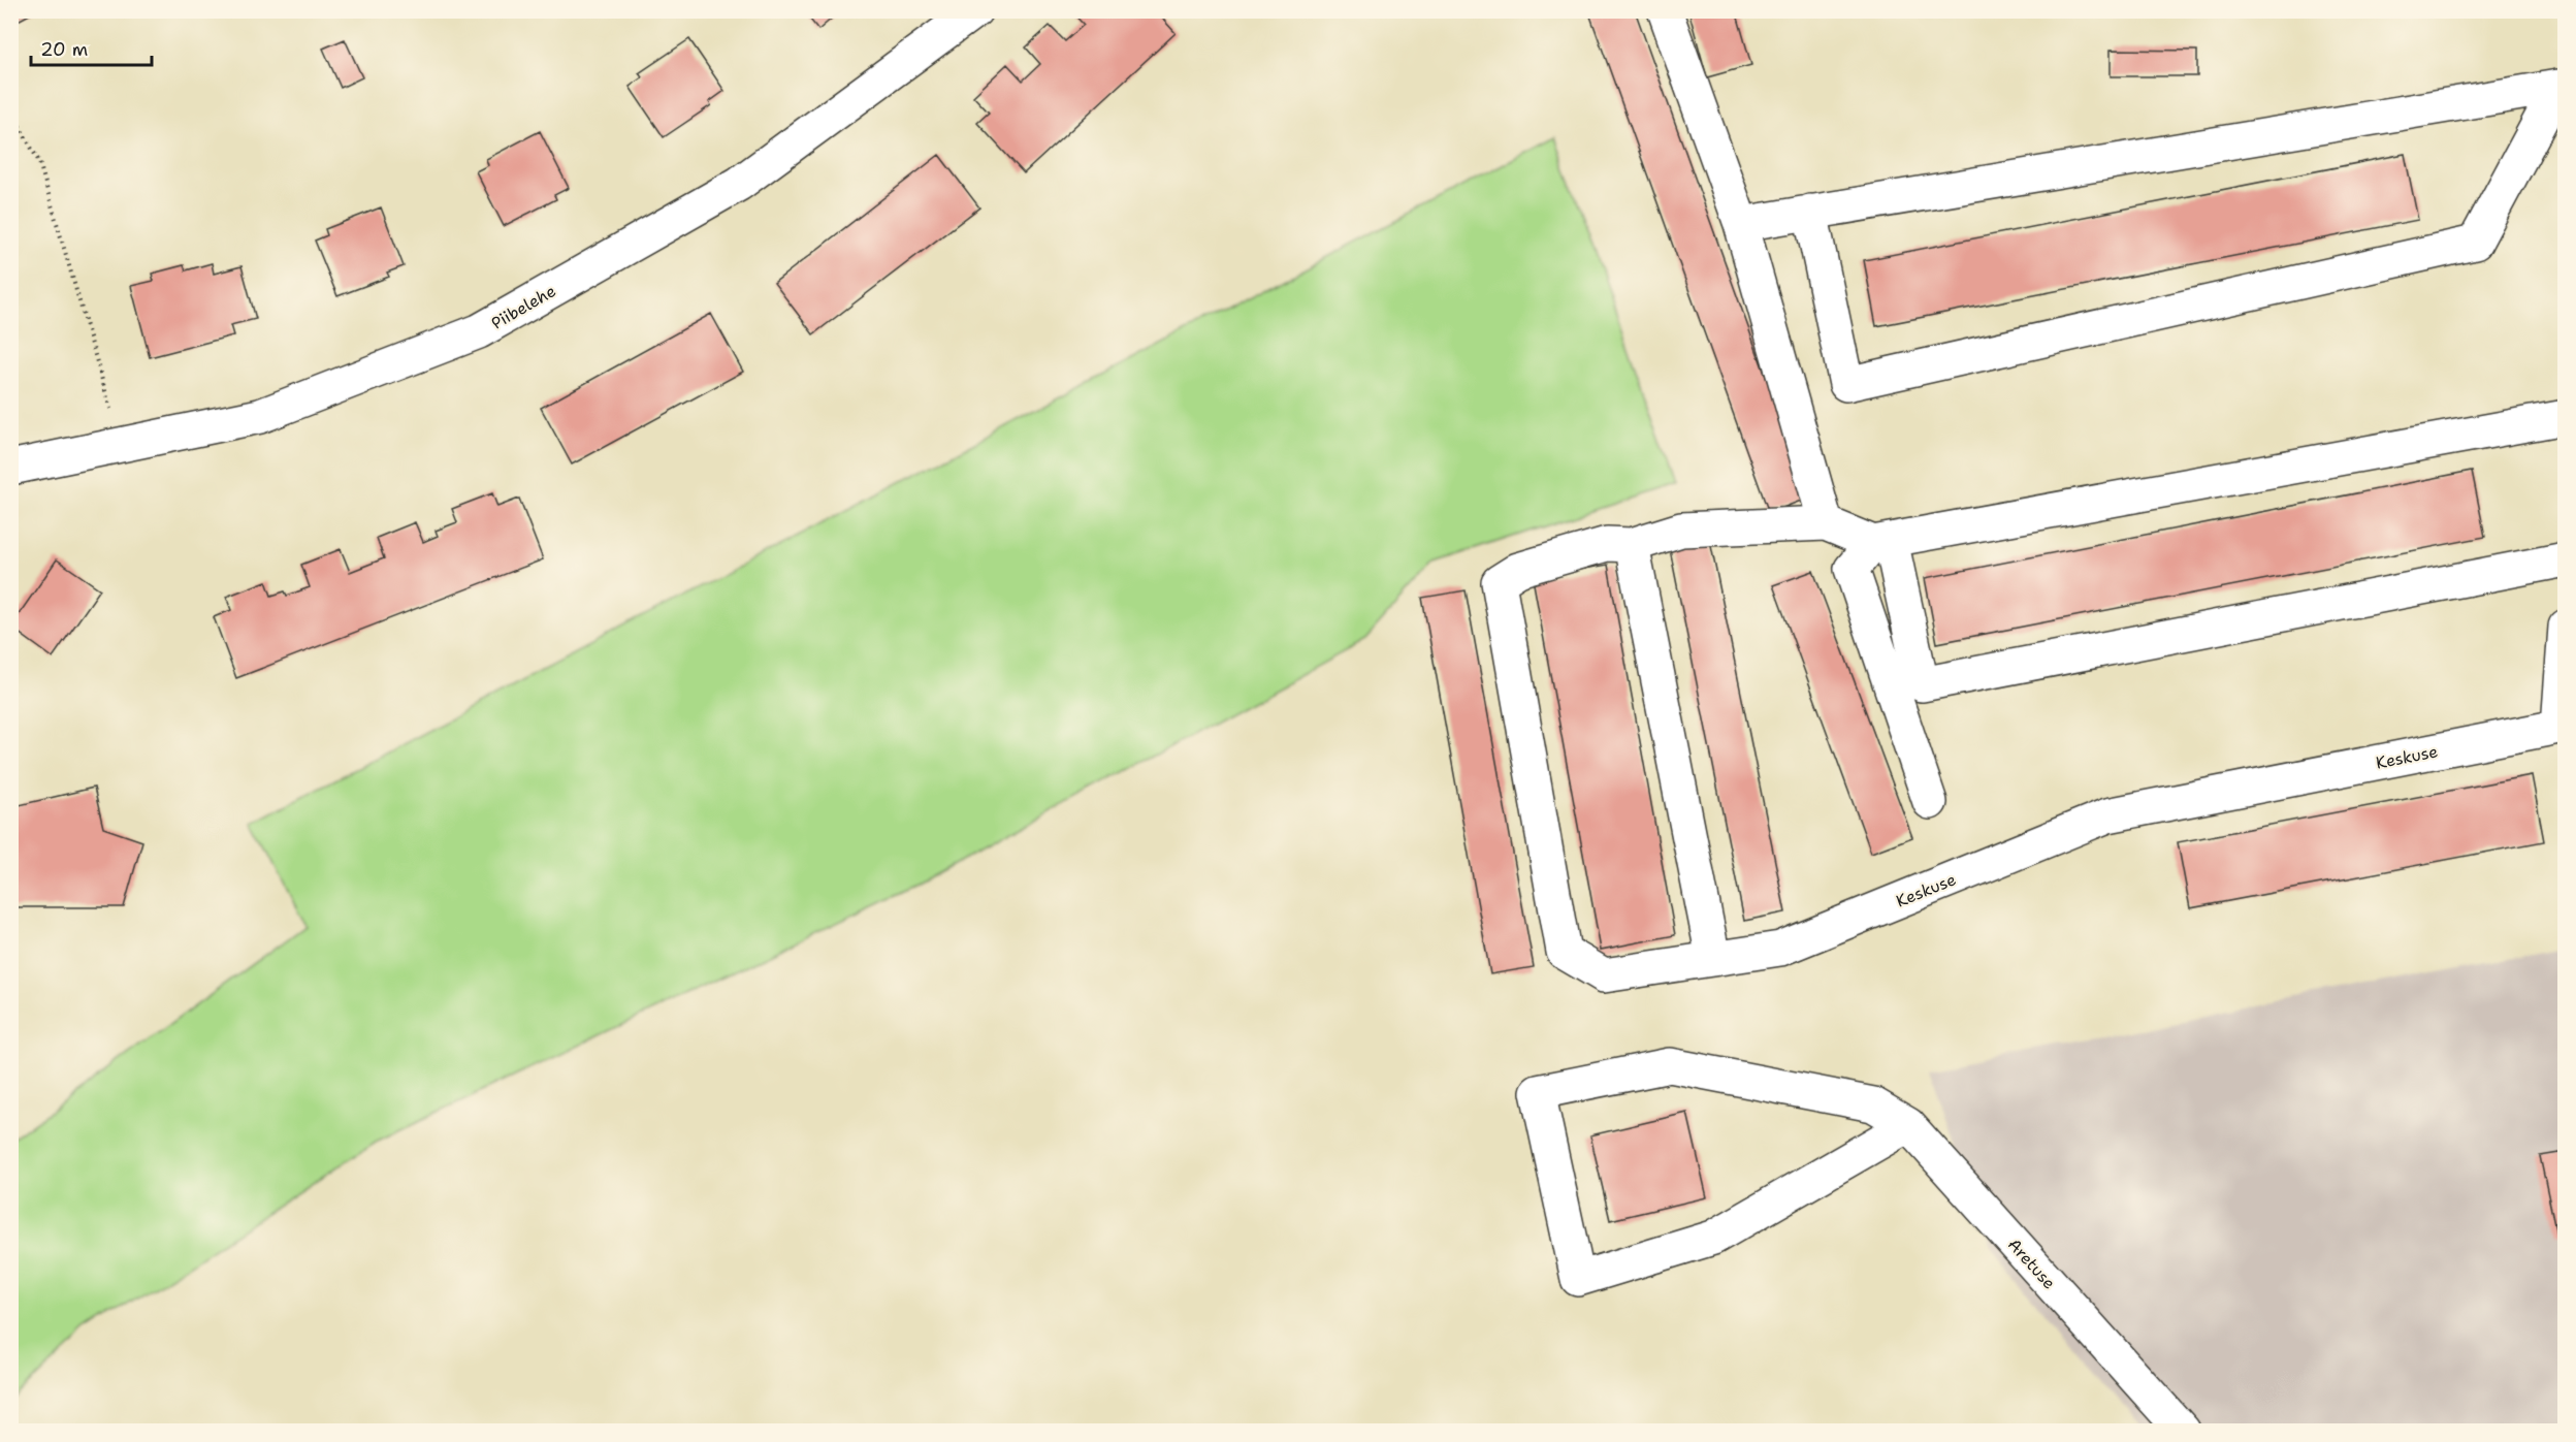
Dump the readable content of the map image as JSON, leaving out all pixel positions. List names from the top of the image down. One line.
{"streets":{"street":["Piibelehe","Keskuse","Aretuse"]},"scale_bar":"20 m"}
